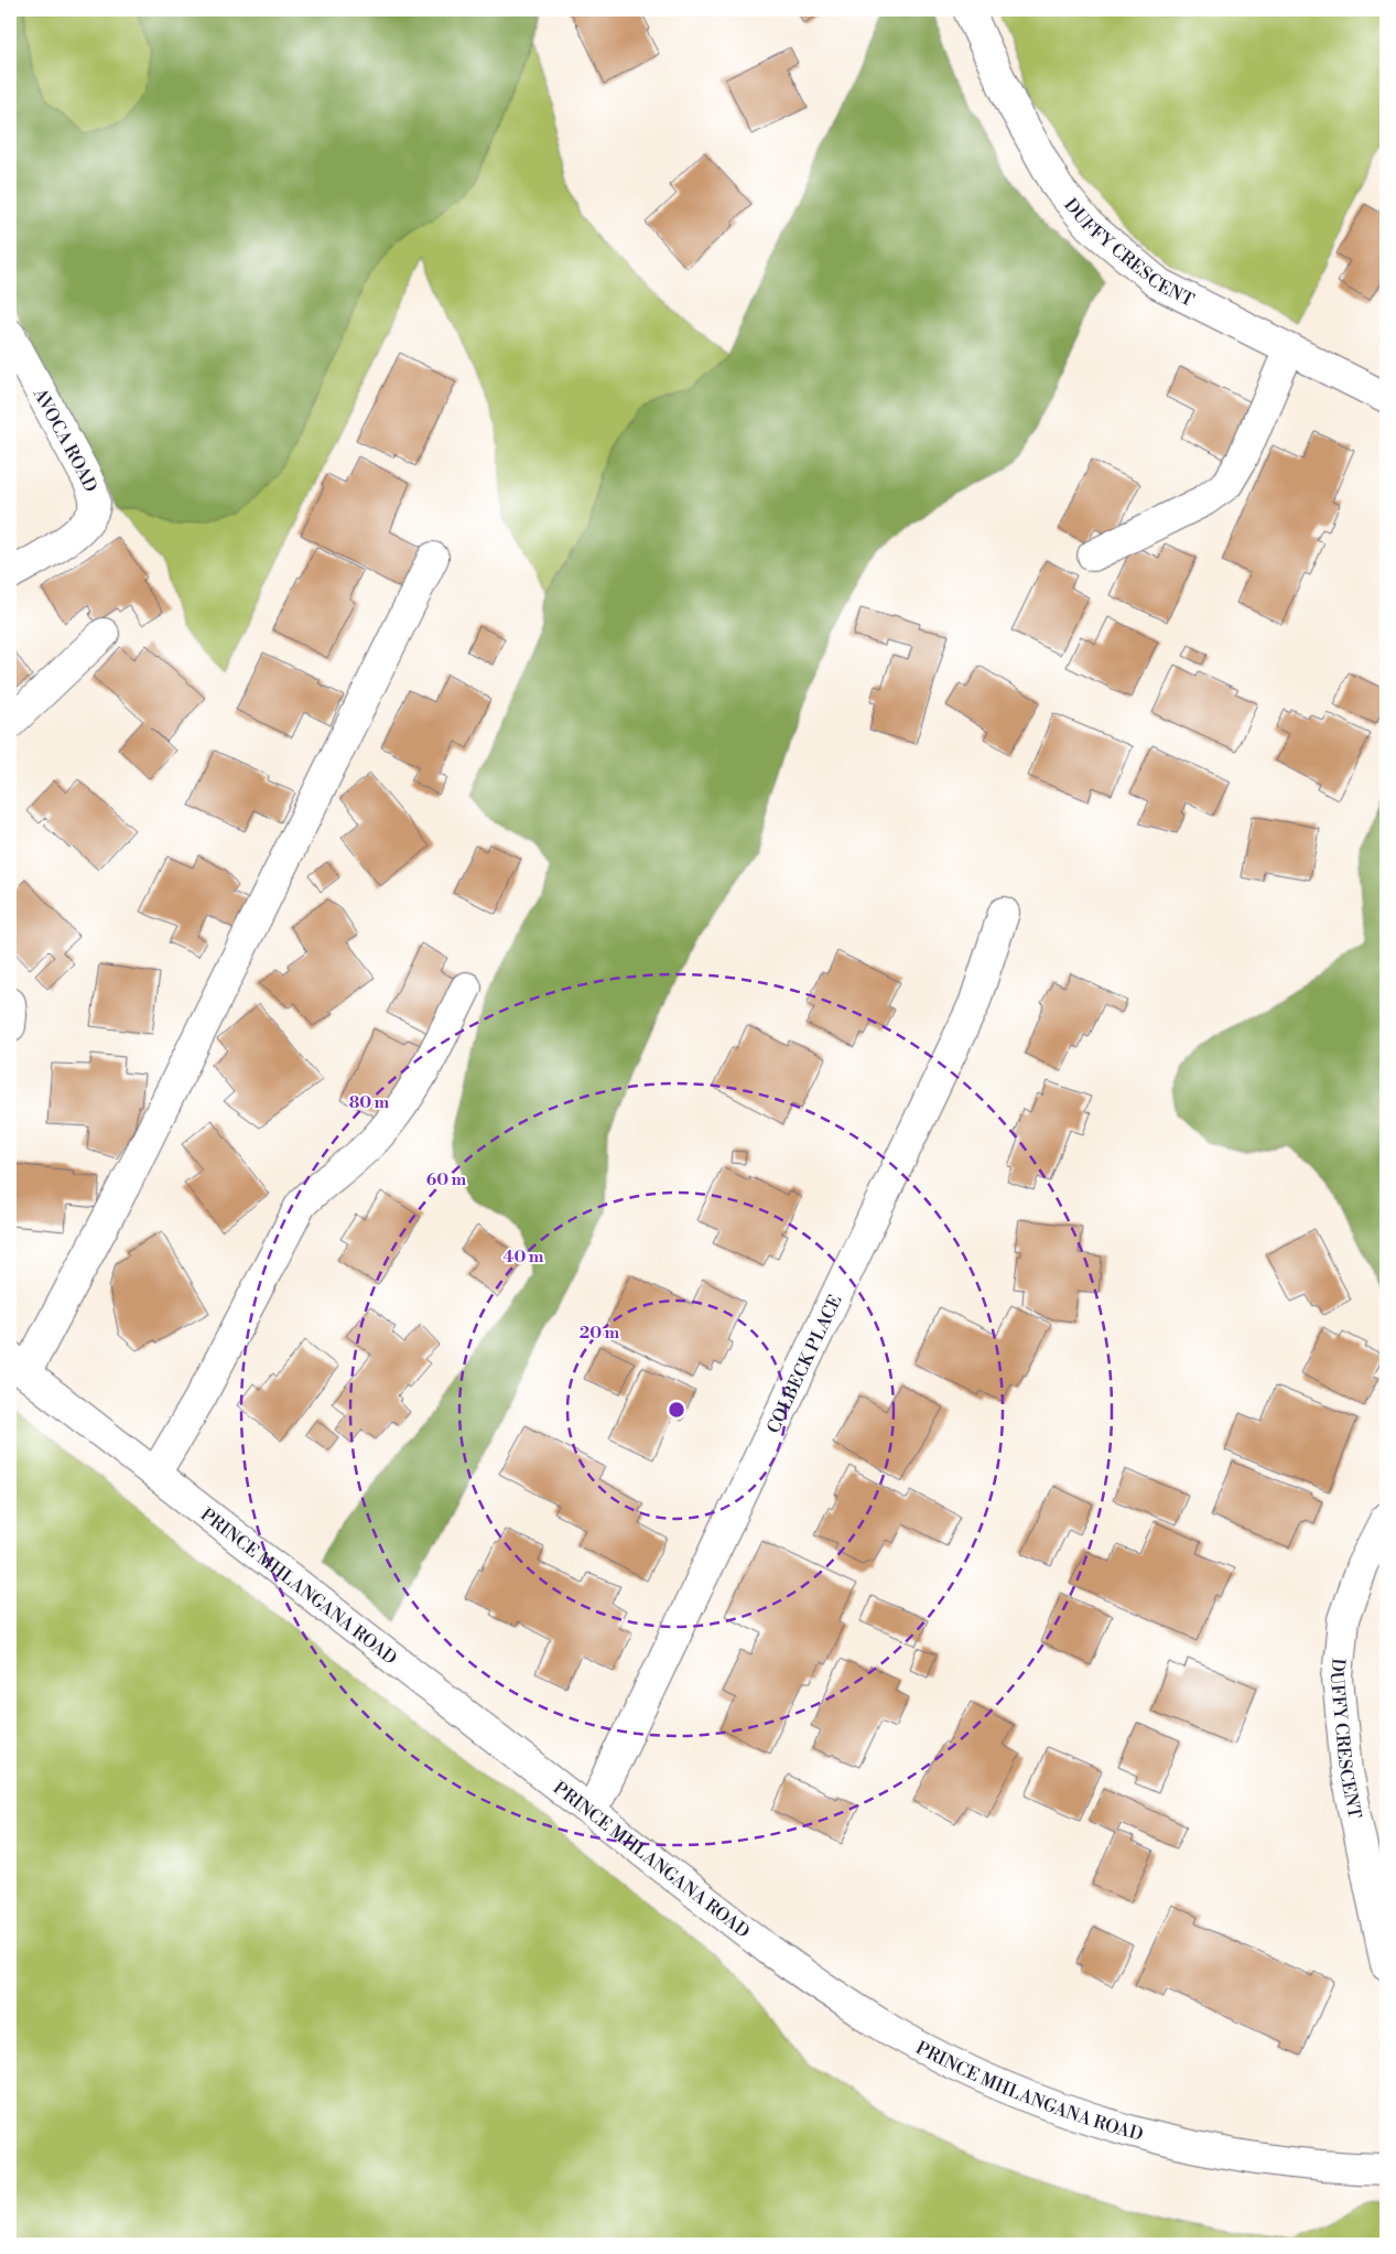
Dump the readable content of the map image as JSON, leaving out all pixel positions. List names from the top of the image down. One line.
{"streets":{"street":["DUFFY CRESCENT","AVOCA ROAD","COLBECK PLACE","PRINCE MHLANGANA ROAD"]},"crossings":[["COLBECK PLACE","PRINCE MHLANGANA ROAD"]],"rings":["80 m","60 m","40 m","20 m"]}
